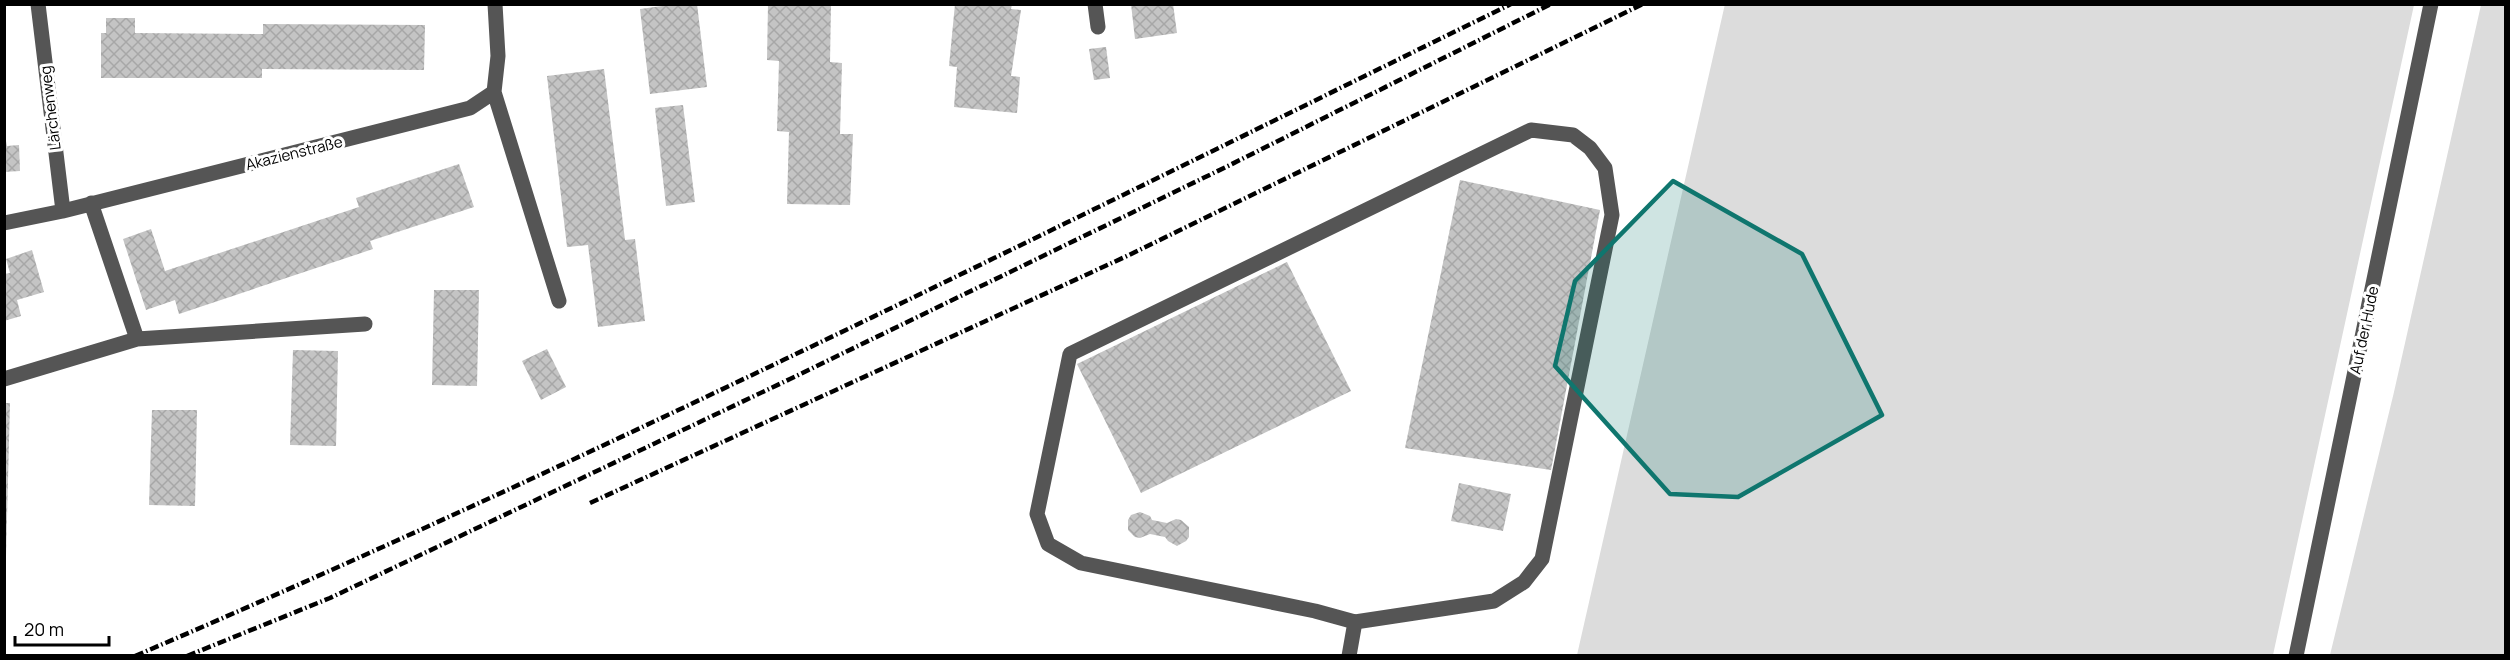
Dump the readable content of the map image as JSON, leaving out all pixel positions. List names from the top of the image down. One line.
{"streets":{"street":["Lärchenweg","Akazienstraße","Auf der Hude"]},"crossings":[["Lärchenweg","Akazienstraße"]],"scale_bar":"20 m"}
